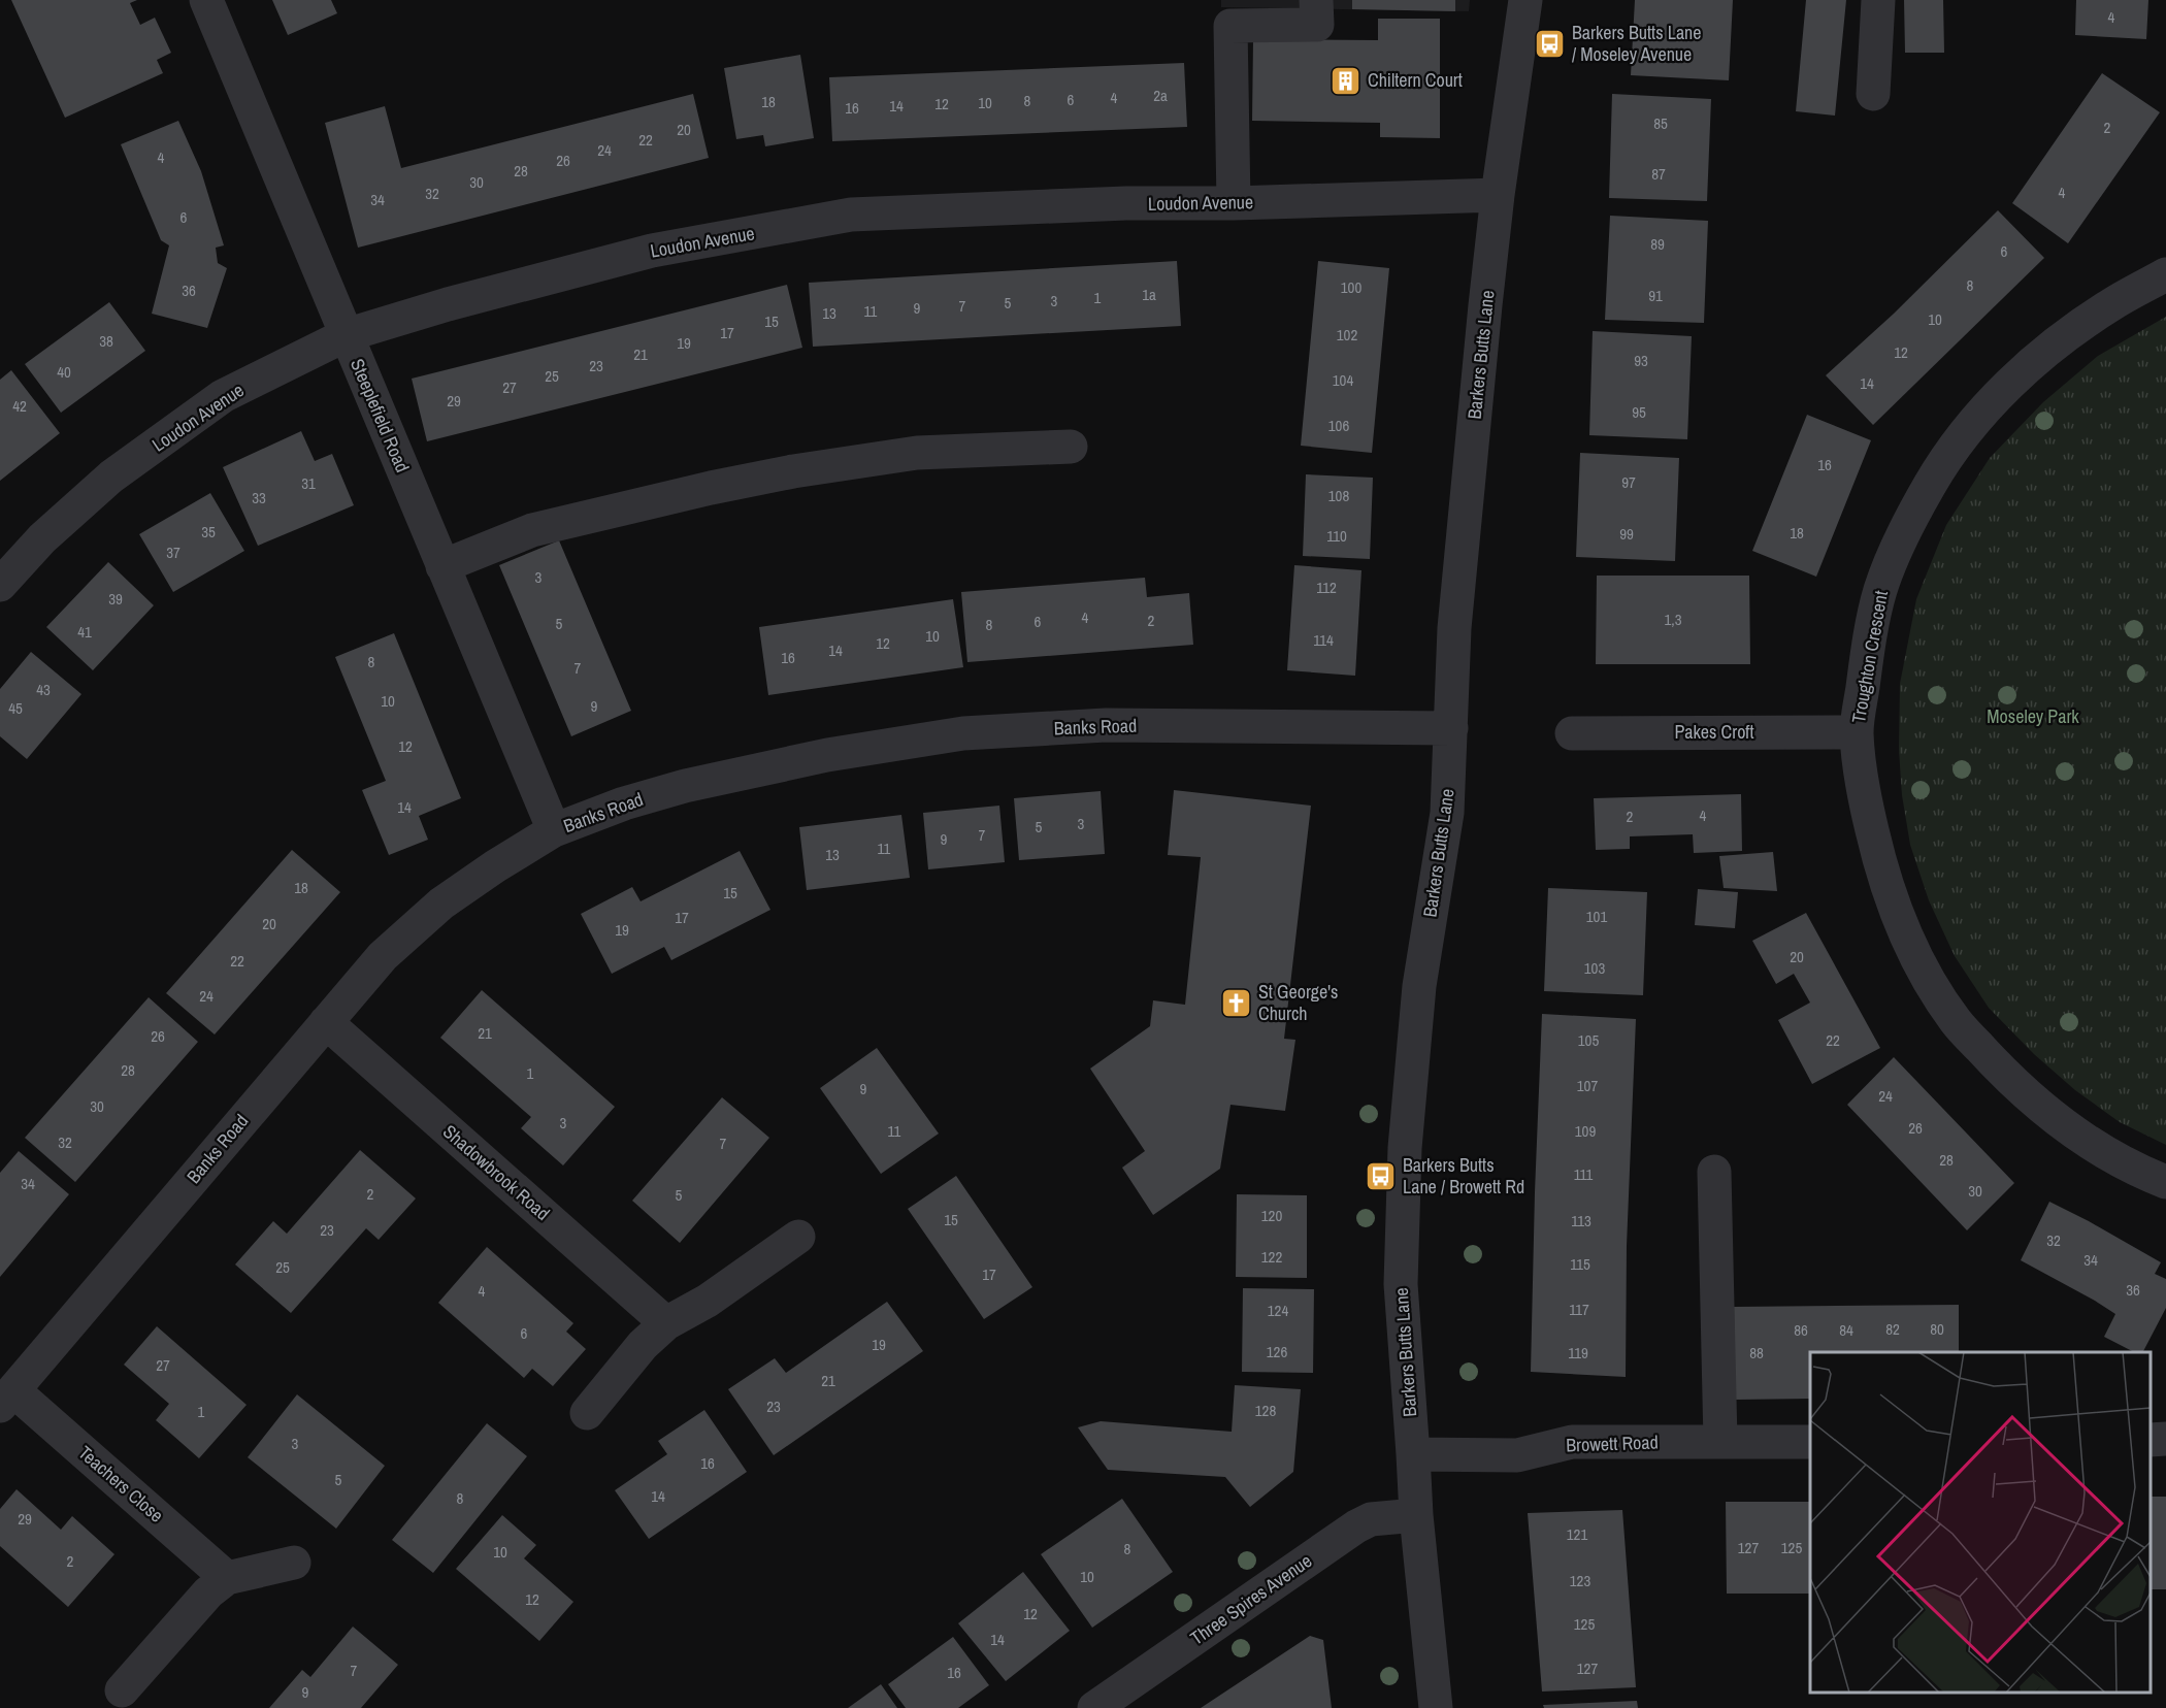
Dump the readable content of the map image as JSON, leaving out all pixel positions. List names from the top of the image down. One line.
{"streets":{"street":["Loudon Avenue","Barkers Butts Lane","Steeplefield Road","Troughton Crescent","Banks Road","Pakes Croft","Shadowbrook Road","Browett Road","Teachers Close","Three Spires Avenue"]},"crossings":[["Loudon Avenue","Barkers Butts Lane"],["Loudon Avenue","Steeplefield Road"],["Barkers Butts Lane","Banks Road"],["Barkers Butts Lane","Browett Road"],["Barkers Butts Lane","Three Spires Avenue"],["Steeplefield Road","Banks Road"],["Troughton Crescent","Pakes Croft"],["Banks Road","Shadowbrook Road"],["Banks Road","Teachers Close"]],"parks":["Moseley Park"],"places":{"bus stop":["Barkers Butts Lane / Moseley Avenue","Barkers Butts Lane / Browett Rd"],"building":["Chiltern Court"],"church":["St George's Church"]},"house_numbers":["4","2a","4","6","8","18","10","12","14","16","85","2","20","22","24","4","26","28","87","30","4","32","34","6","89","6","8","100","36","1a","91","1","3","5","7","9","11","13","10","15","17","102","38","19","12","21","93","23","40","25","104","14","27","29","42","95","106","16","97","31","108","33","35","18","99","110","37","3","112","39","4","1,3","2","6","5","8","41","10","114","12","14","16","8","7","43","10","9","45","12","14","4","2","3","5","7","9","11","13","18","15","101","17","20","19","20","22","103","24","21","26","105","22","28","1","107","9","24","30","3","26","11","109","32","7","28","111","34","30","2","5","120","15","113","23","32","122","34","115","25","17","36","4","117","124","82","80","86","84","6","19","126","119","88","27","21","23","128","1","3","16","5","14","8","29","121","127","125","8","10","2","10","123","12","12","125","14","127","7","16","9"]}
